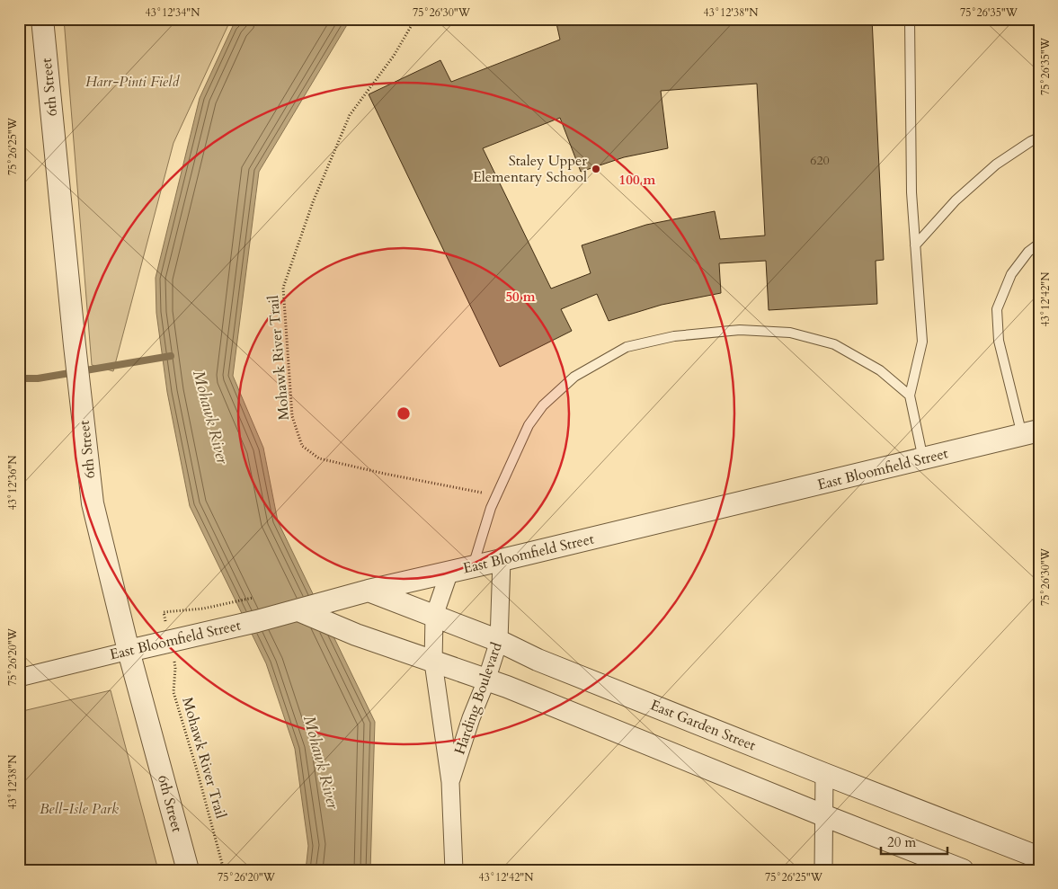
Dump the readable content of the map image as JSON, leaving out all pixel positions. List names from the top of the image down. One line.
{"streets":{"street":["6th Street","East Bloomfield Street","Harding Boulevard","East Garden Street"],"path":["Mohawk River Trail"]},"crossings":[["6th Street","East Bloomfield Street"],["Mohawk River Trail","East Bloomfield Street"],["East Bloomfield Street","Harding Boulevard"],["East Bloomfield Street","East Garden Street"],["Harding Boulevard","East Garden Street"]],"water":["Mohawk River"],"parks":["Harr-Pinti Field","Bell-Isle Park"],"places":["Staley Upper Elementary School"],"house_numbers":["620"],"scale_bar":"20 m","coordinates":["43°12'34\"N","75°26'30\"W","43°12'38\"N","75°26'35\"W","75°26'25\"W","43°12'42\"N","43°12'36\"N","75°26'20\"W"],"rings":["100 m","50 m"]}
